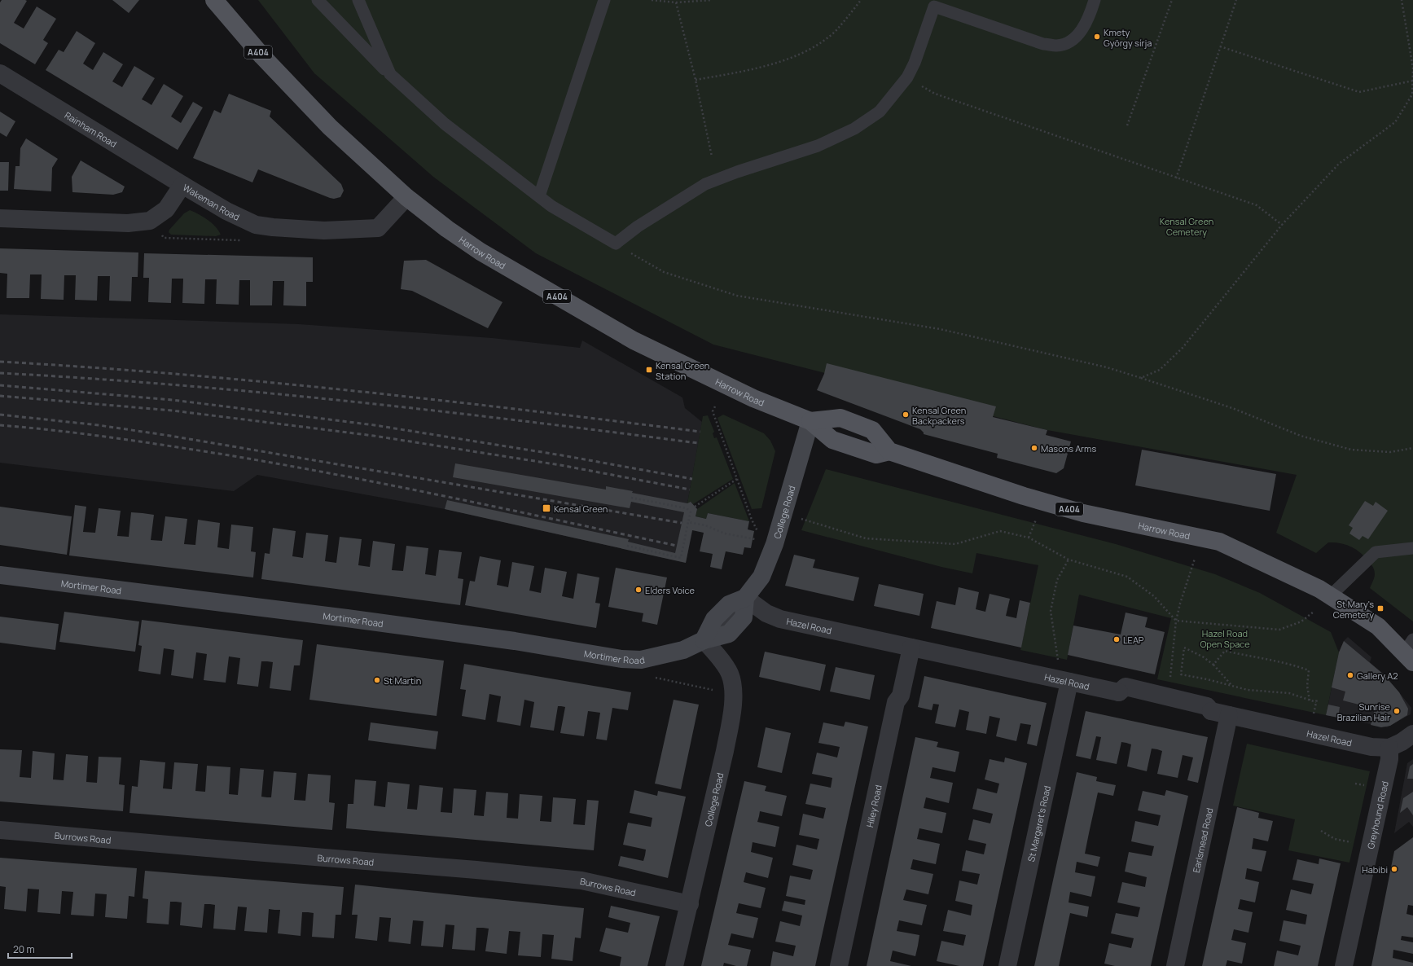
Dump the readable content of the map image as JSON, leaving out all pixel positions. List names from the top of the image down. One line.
{"streets":{"main road":["A404","Harrow Road","College Road","Mortimer Road"],"street":["Rainham Road","Wakeman Road","Hazel Road","Hiley Road","Greyhound Road","St Margaret's Road","Burrows Road","Earlsmead Road"]},"crossings":[["Rainham Road","Wakeman Road"],["Wakeman Road","Harrow Road"],["Harrow Road","College Road"],["College Road","Mortimer Road"],["College Road","Hazel Road"],["College Road","Burrows Road"],["Hazel Road","Hiley Road"],["Hazel Road","Greyhound Road"],["Hazel Road","St Margaret's Road"],["Hazel Road","Earlsmead Road"]],"parks":["Kensal Green Cemetery","Hazel Road Open Space"],"places":{"other":["Kmety György sírja","Kensal Green Backpackers","Masons Arms","Elders Voice","LEAP","Gallery A2","St Martin","Sunrise Brazilian Hair","Habibi"],"transit":["Kensal Green Station","Kensal Green","St Mary's Cemetery"]},"scale_bar":"20 m"}
